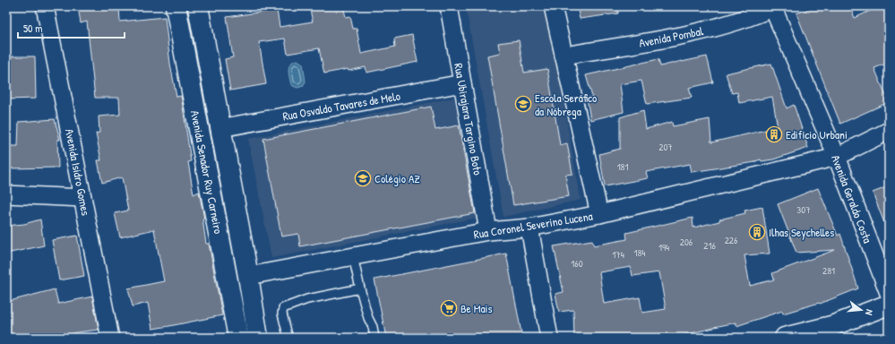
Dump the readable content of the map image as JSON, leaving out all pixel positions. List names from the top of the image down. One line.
{"streets":{"main road":["Avenida Senador Ruy Carneiro"],"street":["Avenida Pombal","Rua Osvaldo Tavares de Melo","Rua Ubirajara Targino Boto","Avenida Isidro Gomes","Avenida Geraldo Costa","Rua Coronel Severino Lucena"]},"crossings":[["Avenida Pombal","Avenida Geraldo Costa"],["Rua Osvaldo Tavares de Melo","Rua Ubirajara Targino Boto"],["Rua Osvaldo Tavares de Melo","Avenida Senador Ruy Carneiro"],["Rua Ubirajara Targino Boto","Rua Coronel Severino Lucena"],["Avenida Senador Ruy Carneiro","Rua Coronel Severino Lucena"],["Avenida Geraldo Costa","Rua Coronel Severino Lucena"]],"places":{"school or university":["Escola Seráfico da Nóbrega","Colégio AZ"],"building":["Edifício Urbani","Ilhas Seychelles"],"supermarket":["Be Mais"]},"house_numbers":["207","181","307","226","206","216","194","184","174","160","281"],"scale_bar":"50 m","north":"right"}
